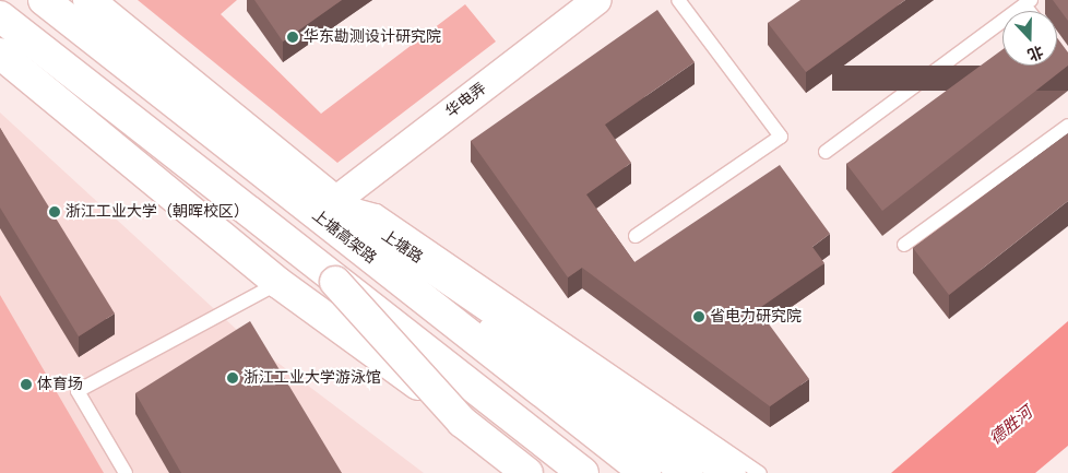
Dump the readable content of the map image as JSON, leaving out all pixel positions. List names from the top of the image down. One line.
{"streets":{"main road":["上塘高架路","上塘路"],"street":["华电弄"]},"crossings":[["华电弄","上塘路"]],"water":["德胜河"],"places":["华东勘测设计研究院","浙江工业大学（朝晖校区）","省电力研究院","浙江工业大学游泳馆","体育场"],"north":"bottom"}
